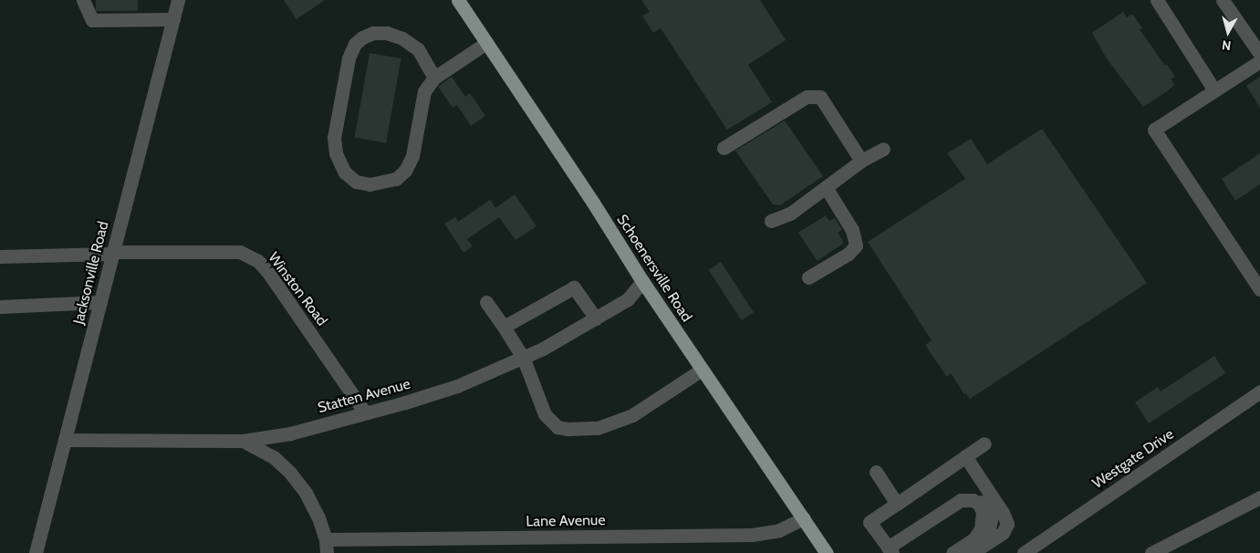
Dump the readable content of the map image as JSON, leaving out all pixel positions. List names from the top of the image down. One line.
{"streets":{"main road":["Schoenersville Road"],"street":["Jacksonville Road","Winston Road","Statten Avenue","Westgate Drive","Lane Avenue"]},"crossings":[["Schoenersville Road","Statten Avenue"],["Schoenersville Road","Lane Avenue"],["Jacksonville Road","Winston Road"],["Jacksonville Road","Statten Avenue"],["Winston Road","Statten Avenue"]],"north":"bottom"}
